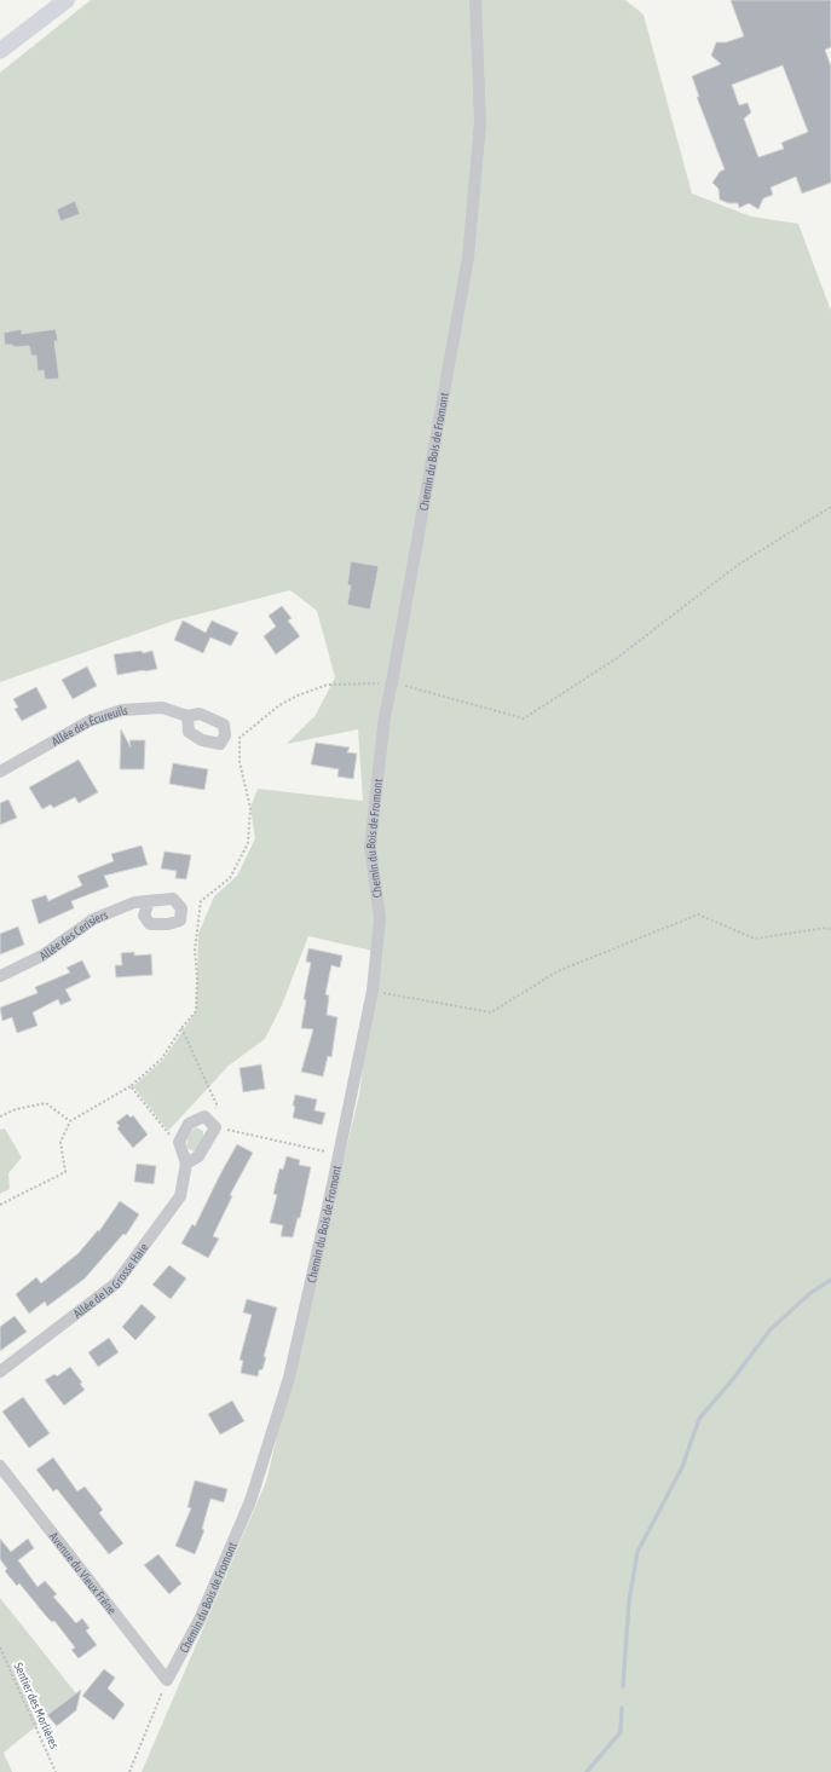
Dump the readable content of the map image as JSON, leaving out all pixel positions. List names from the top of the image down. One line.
{"streets":{"street":["Chemin du Bois de Fromont","Allée des Écureuils","Allée des Cerisiers","Allée de la Grosse Haie","Avenue du Vieux Frêne"],"path":["Sentier des Morlières"]},"crossings":[["Chemin du Bois de Fromont","Avenue du Vieux Frêne"]]}
